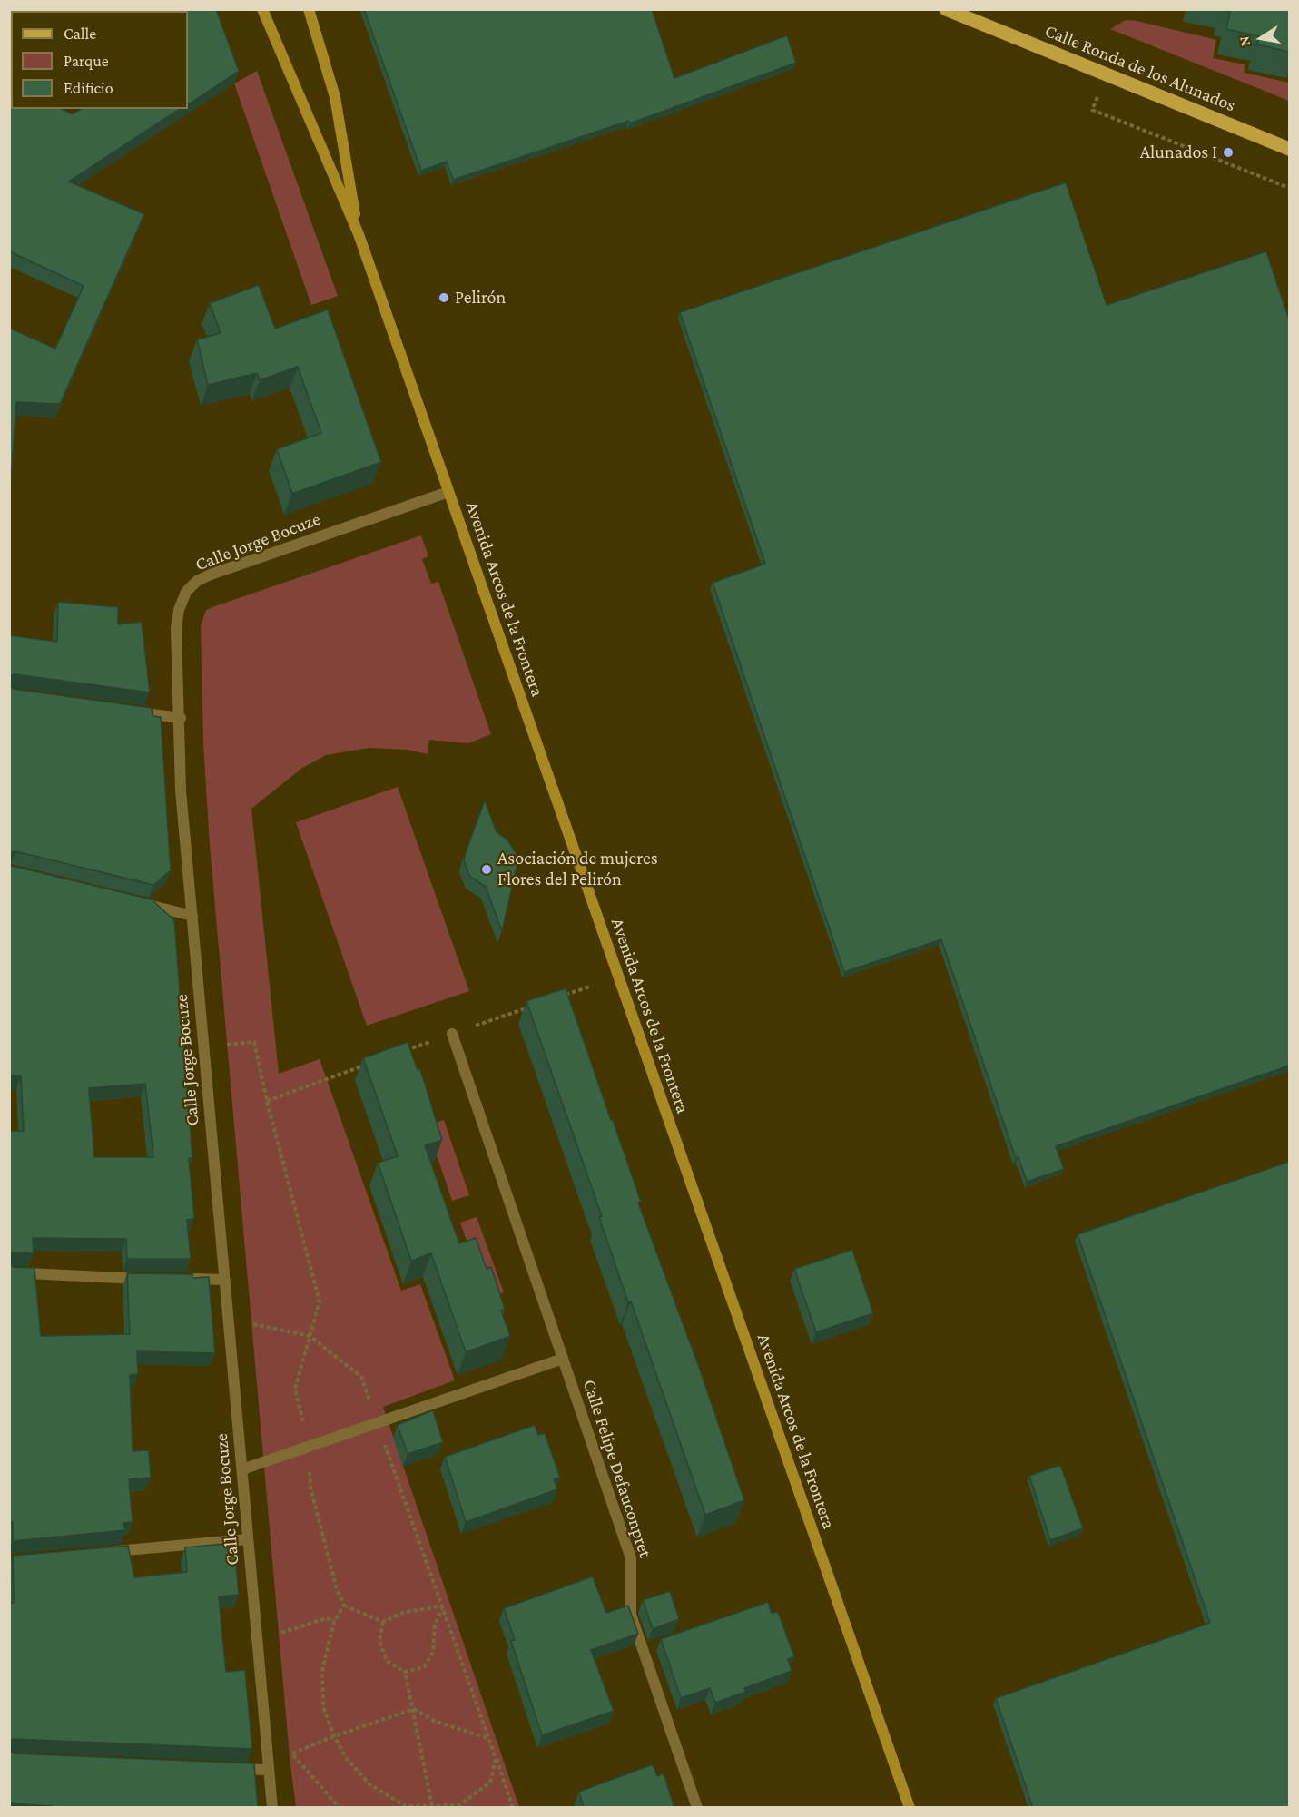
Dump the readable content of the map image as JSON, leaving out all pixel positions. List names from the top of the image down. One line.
{"streets":{"main road":["Calle Ronda de los Alunados","Avenida Arcos de la Frontera"],"street":["Calle Jorge Bocuze","Calle Felipe Defauconpret"]},"crossings":[["Calle Jorge Bocuze","Avenida Arcos de la Frontera"]],"places":["Alunados I","Pelirón","Asociación de mujeres Flores del Pelirón"],"legend":["Calle","Parque","Edificio"],"north":"left"}
